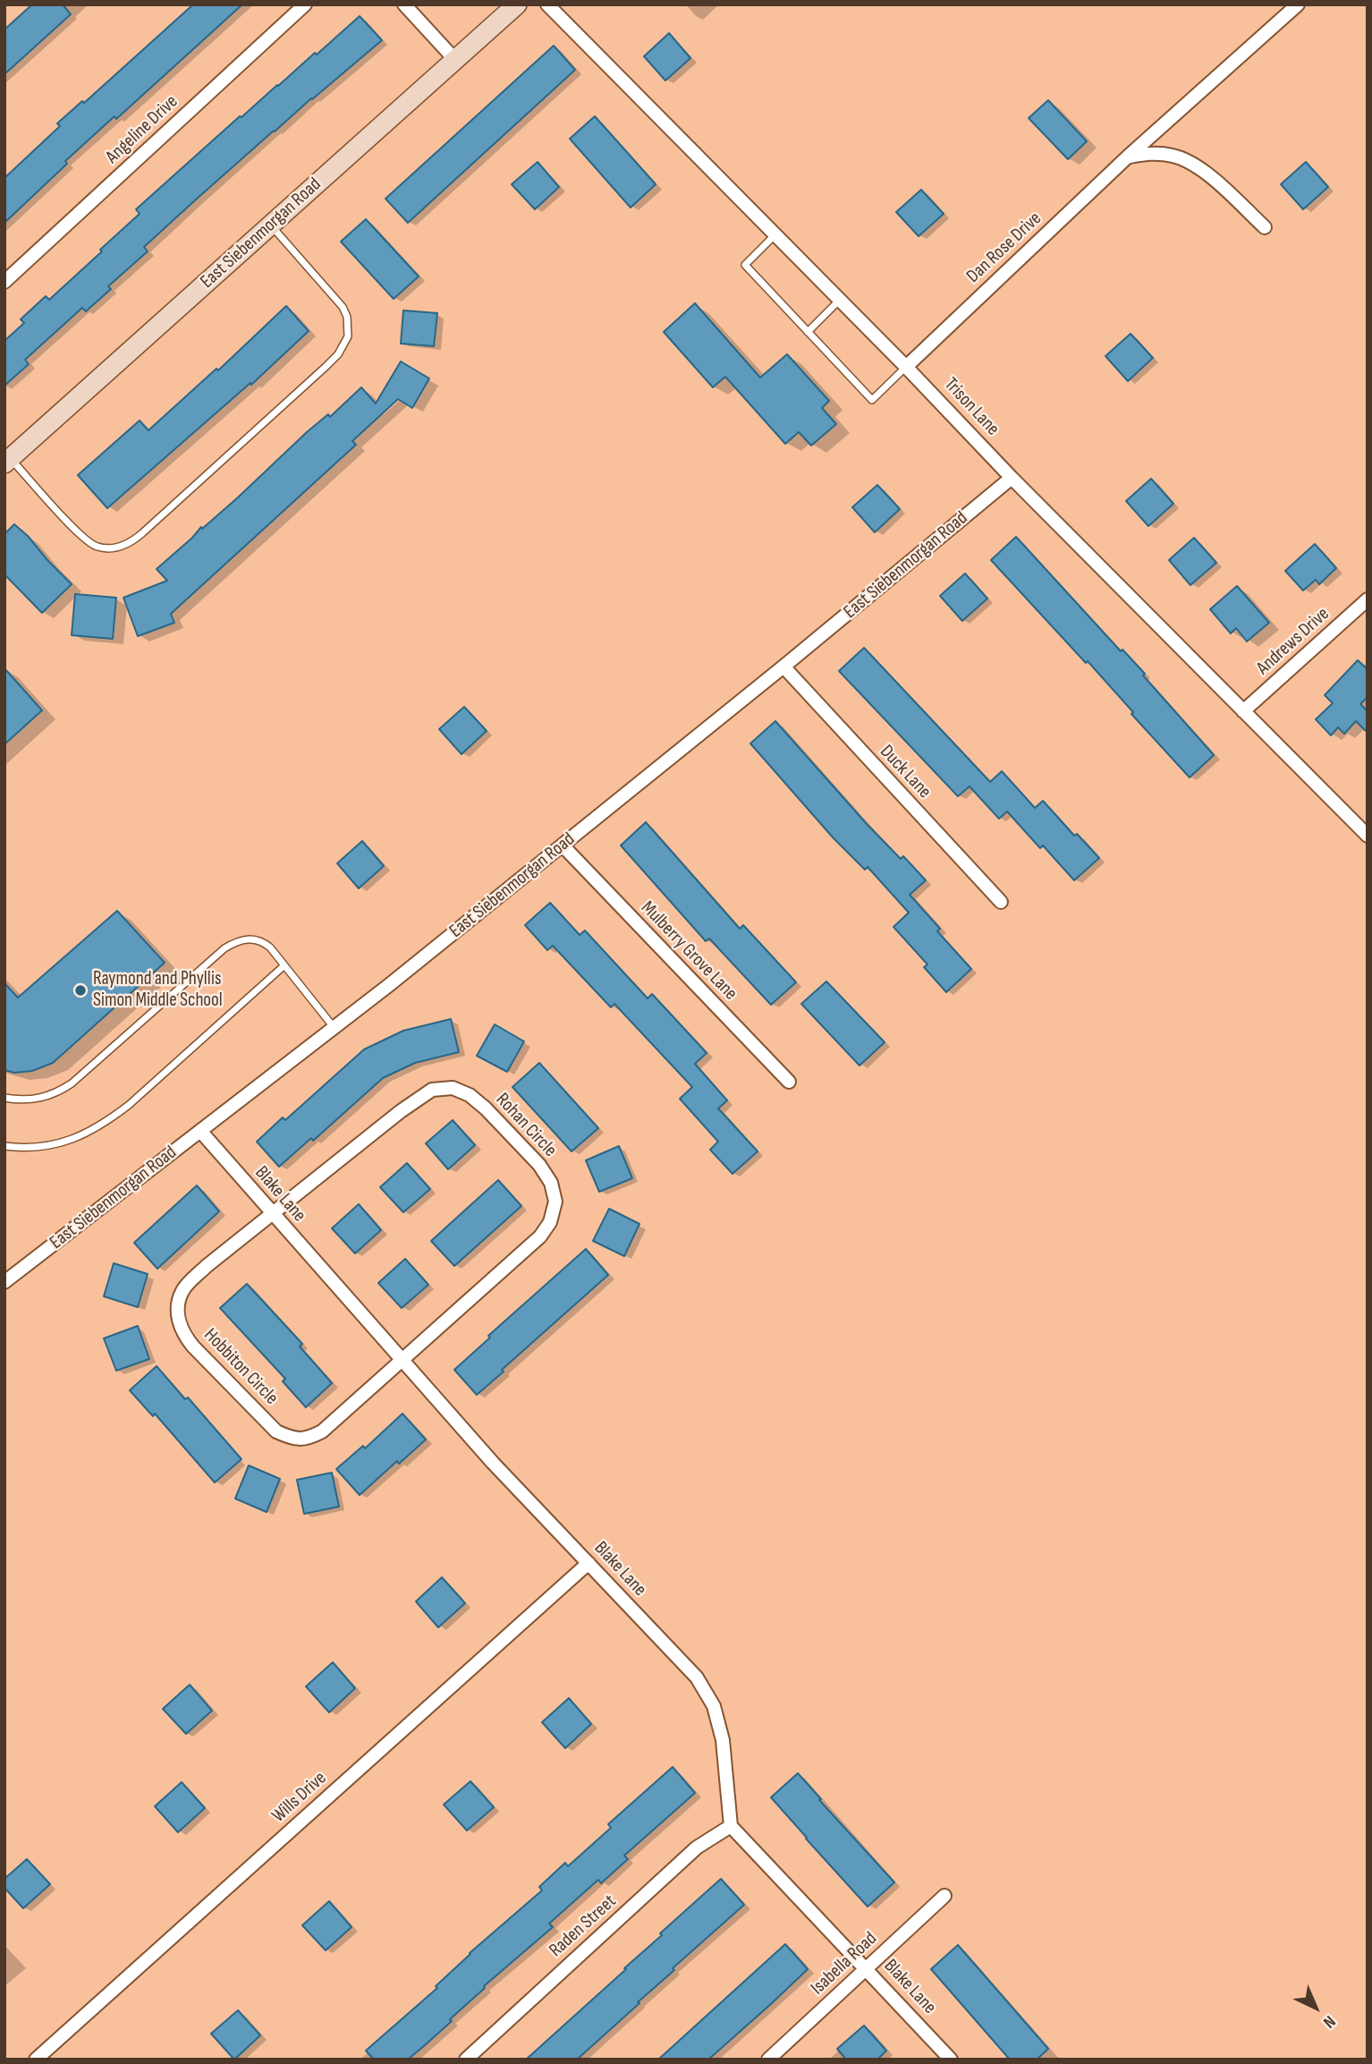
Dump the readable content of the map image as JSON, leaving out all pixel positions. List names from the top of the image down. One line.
{"streets":{"street":["Angeline Drive","East Siebenmorgan Road","Dan Rose Drive","Trison Lane","Andrews Drive","Duck Lane","Mulberry Grove Lane","Rohan Circle","Blake Lane","Hobbiton Circle","Wills Drive","Raden Street","Isabella Road"]},"crossings":[["East Siebenmorgan Road","Trison Lane"],["East Siebenmorgan Road","Duck Lane"],["East Siebenmorgan Road","Mulberry Grove Lane"],["East Siebenmorgan Road","Blake Lane"],["Dan Rose Drive","Trison Lane"],["Trison Lane","Andrews Drive"],["Rohan Circle","Blake Lane"],["Rohan Circle","Hobbiton Circle"],["Blake Lane","Hobbiton Circle"],["Blake Lane","Wills Drive"],["Blake Lane","Raden Street"],["Blake Lane","Isabella Road"]],"places":["Raymond and Phyllis Simon Middle School"],"north":"bottom right"}
